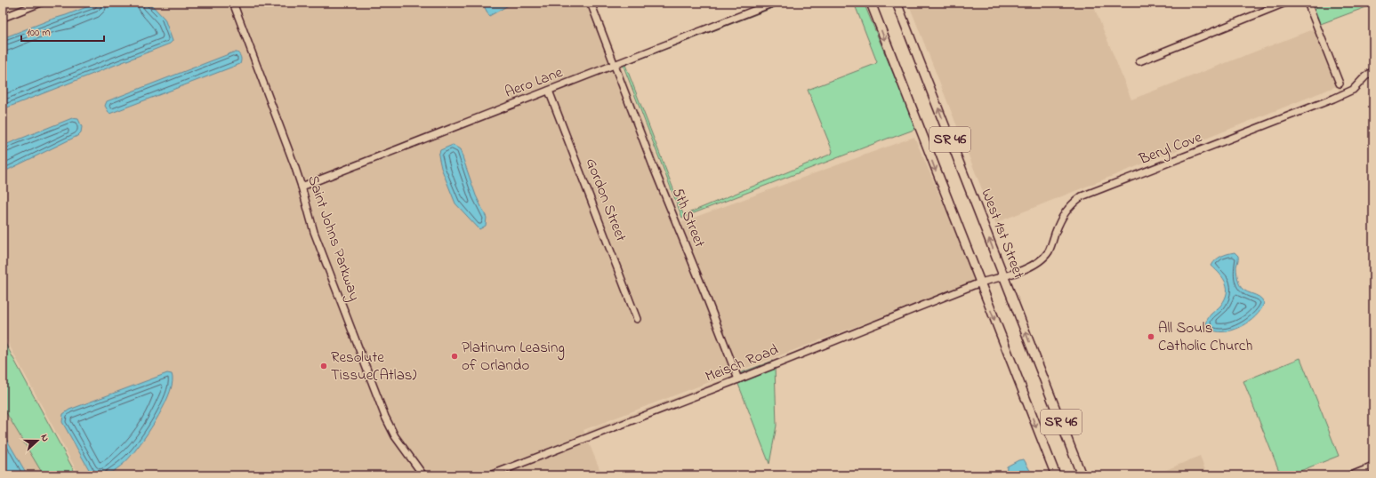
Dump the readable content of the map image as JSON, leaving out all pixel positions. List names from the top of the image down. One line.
{"streets":{"main road":["SR 46","West 1st Street"],"street":["Aero Lane","Beryl Cove","Gordon Street","5th Street","Saint Johns Parkway","Meisch Road"]},"crossings":[["Aero Lane","Gordon Street"],["Aero Lane","5th Street"],["Aero Lane","Saint Johns Parkway"],["SR 46","Meisch Road"],["Beryl Cove","West 1st Street"],["Beryl Cove","Meisch Road"],["5th Street","Meisch Road"],["West 1st Street","Meisch Road"]],"places":["All Souls Catholic Church","Platinum Leasing of Orlando","Resolute Tissue(Atlas)"],"scale_bar":"100 m","north":"right"}
